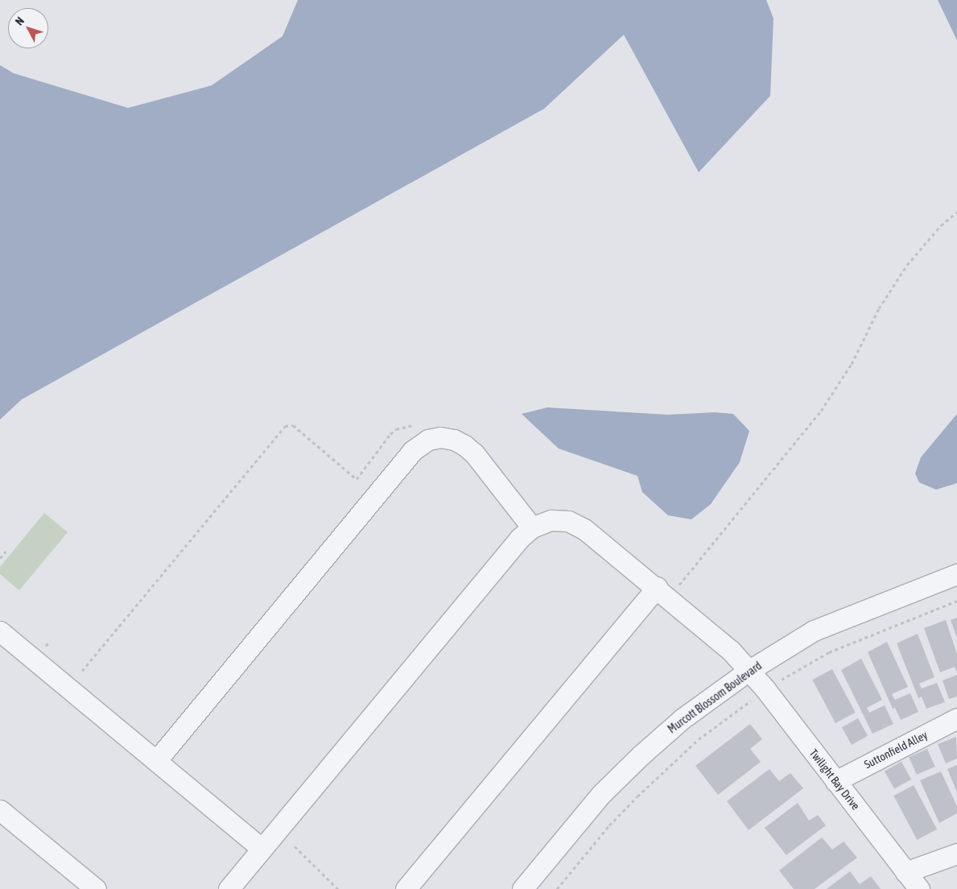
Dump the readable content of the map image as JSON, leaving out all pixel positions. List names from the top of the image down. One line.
{"streets":{"street":["Murcott Blossom Boulevard","Suttonfield Alley","Twilight Bay Drive"]},"crossings":[["Murcott Blossom Boulevard","Twilight Bay Drive"],["Suttonfield Alley","Twilight Bay Drive"]],"north":"top left"}
